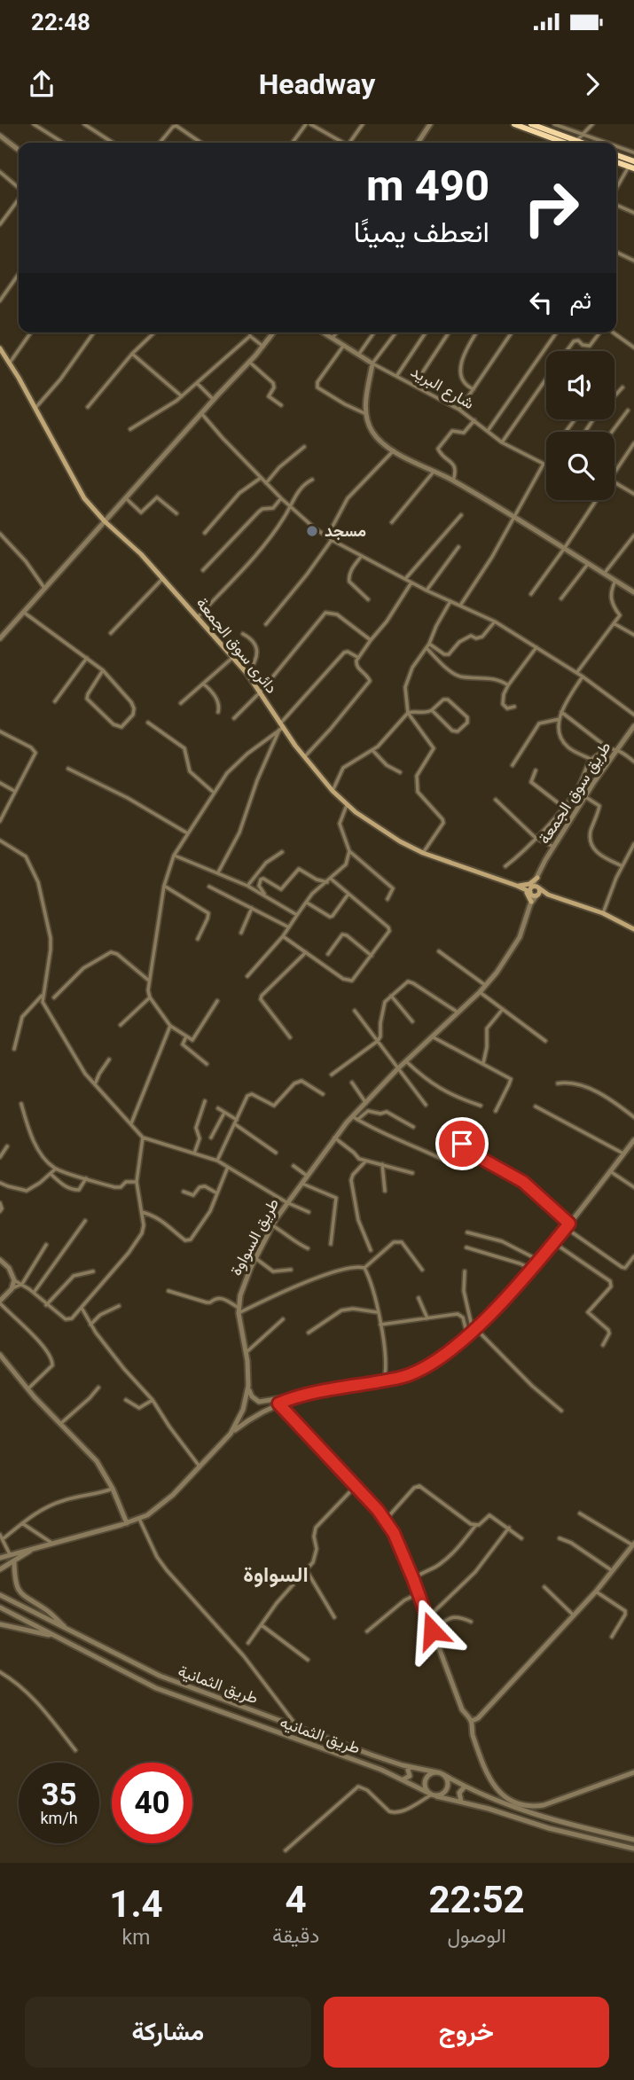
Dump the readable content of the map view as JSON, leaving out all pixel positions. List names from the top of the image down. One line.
{"streets":{"main road":["دائرى سوق الجمعة"],"street":["شارع البريد","طريق سوق الجمعة","طريق السواوة","طريق الثمانية","طريق الثمانيه"]},"crossings":[["طريق الثمانية","طريق الثمانيه"]],"districts":["السواوة"],"places":["مسجد"],"page":{"status":"22:48","header":"Headway","turn":["490 m","انعطف يمينًا"],"then":"ثم","speed":"35 km/h","limit":"40","eta":["22:52","الوصول","4","دقيقة","1.4","km"],"buttons":["خروج","مشاركة"]}}
